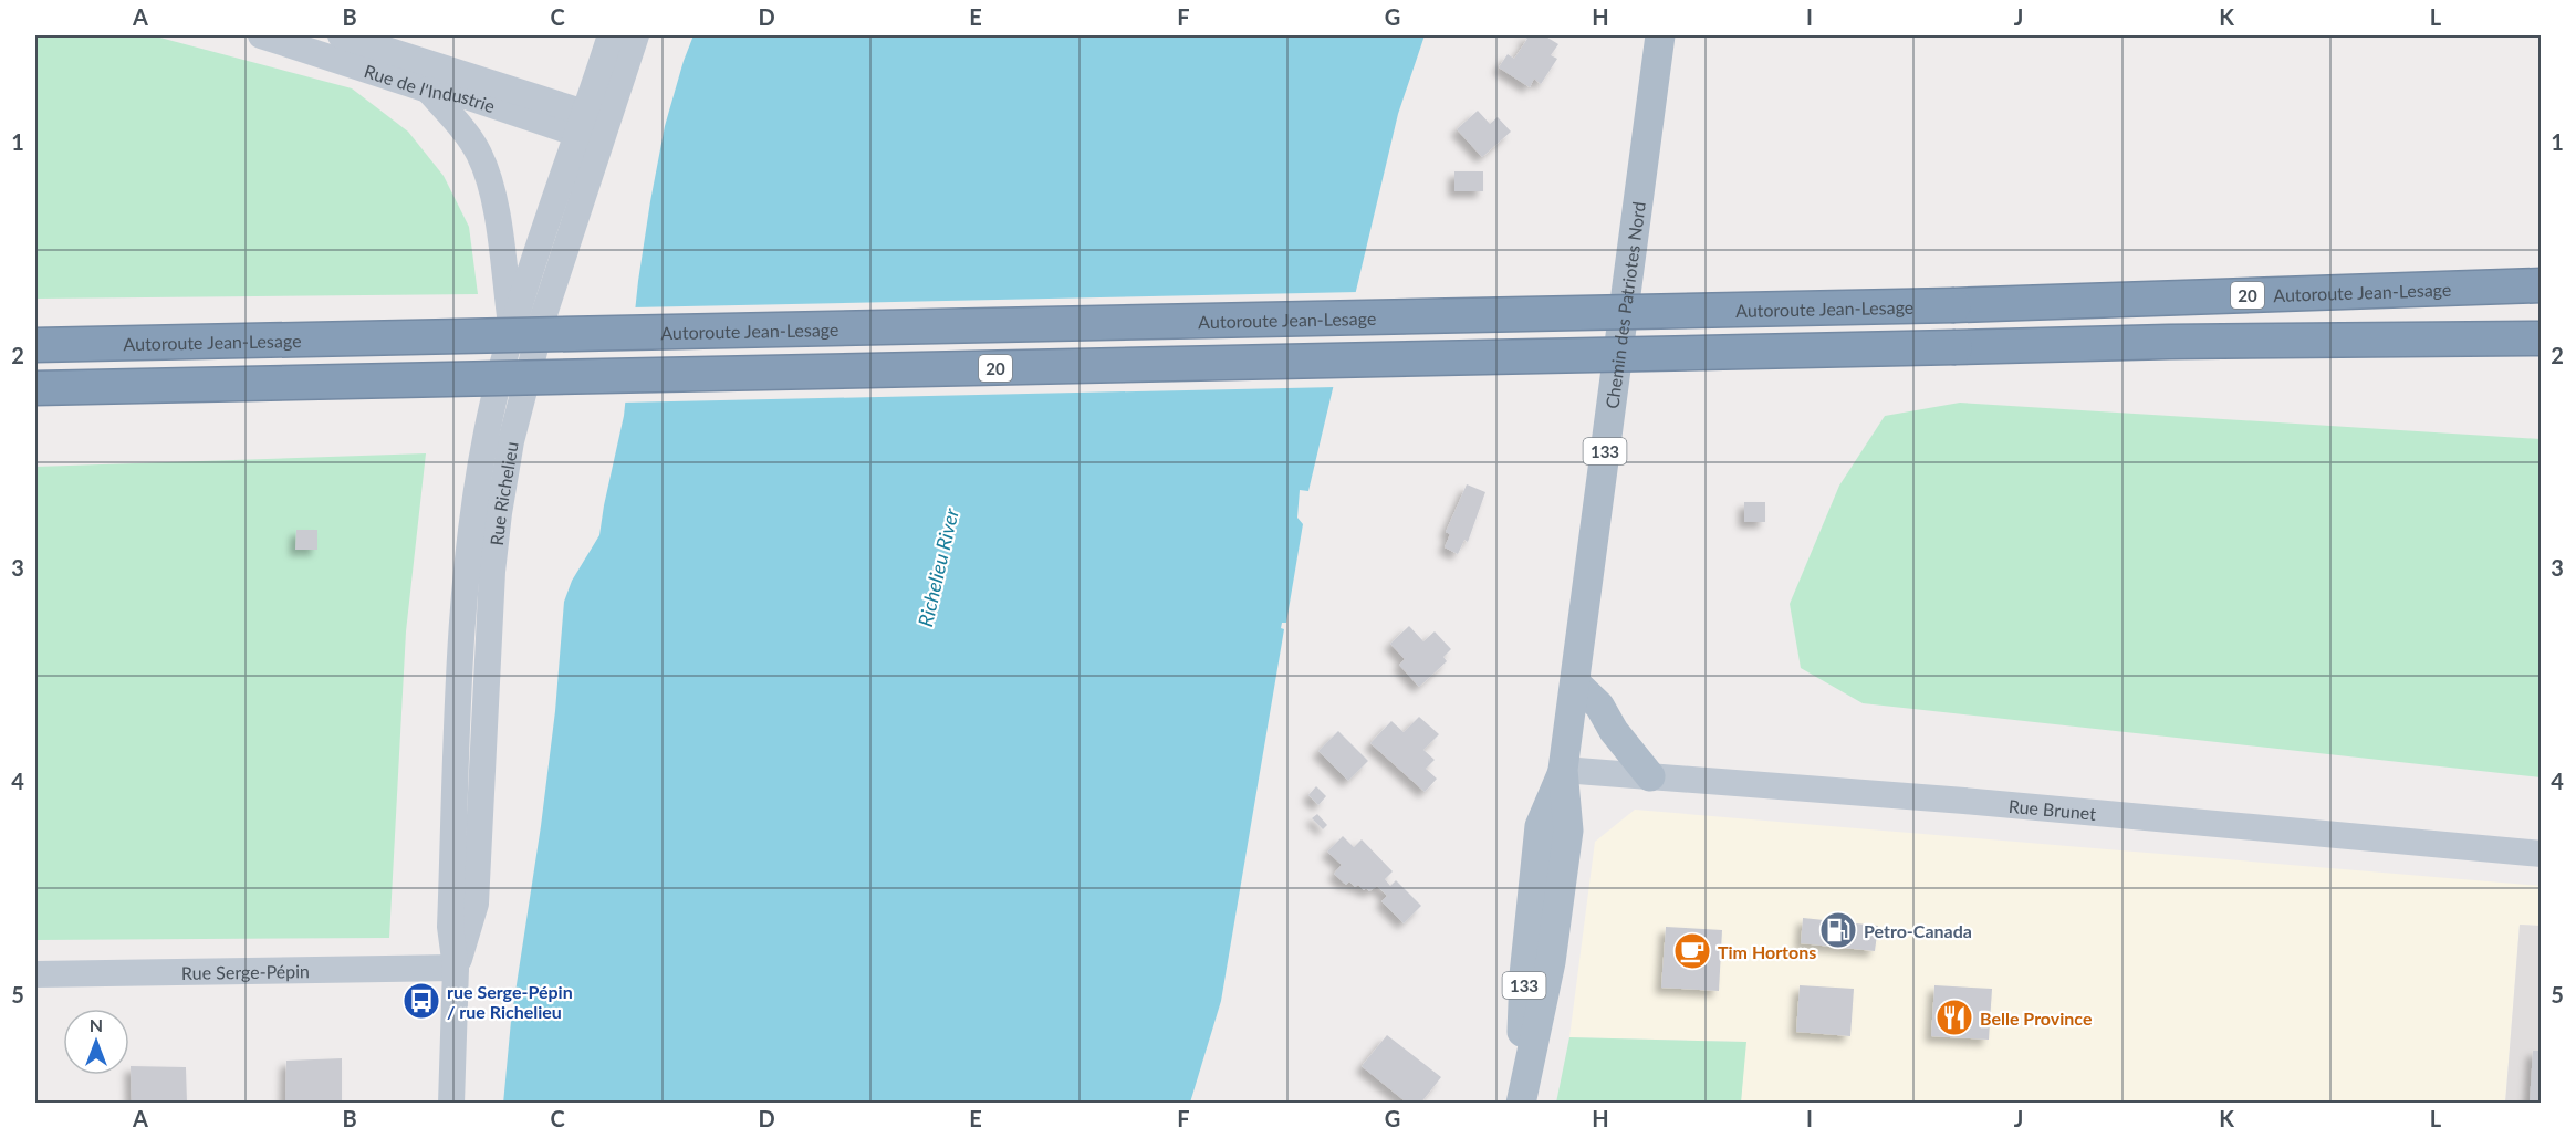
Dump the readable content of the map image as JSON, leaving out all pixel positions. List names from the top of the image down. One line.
{"streets":{"highway":["Autoroute Jean-Lesage","20"],"main road":["Chemin des Patriotes Nord","133"],"street":["Rue de l'Industrie","Rue Richelieu","Rue Brunet","Rue Serge-Pépin"]},"crossings":[["Rue de l'Industrie","Rue Richelieu"],["Chemin des Patriotes Nord","Rue Brunet"],["Rue Richelieu","Rue Serge-Pépin"]],"water":["Richelieu River"],"places":{"fuel station":["Petro-Canada"],"cafe":["Tim Hortons"],"bus stop":["rue Serge-Pépin / rue Richelieu"],"restaurant":["Belle Province"]},"north":"top","grid":{"columns":["A","B","C","D","E","F","G","H","I","J","K","L"],"rows":["1","2","3","4","5"]}}
